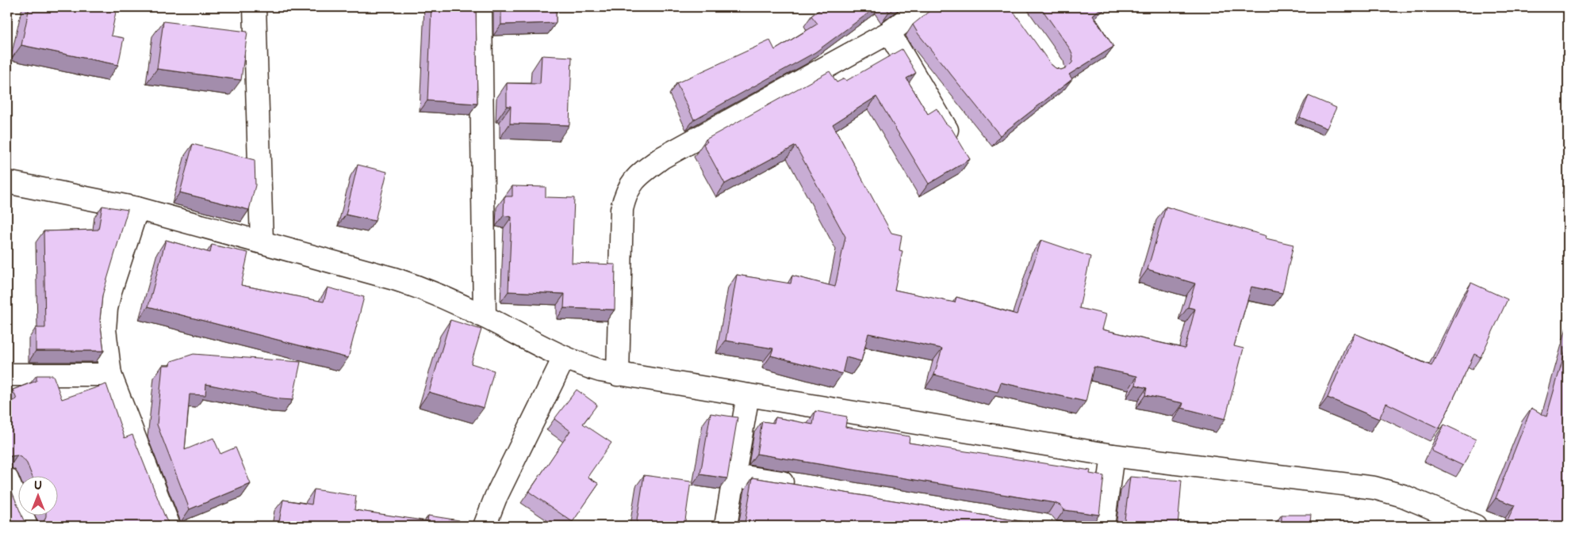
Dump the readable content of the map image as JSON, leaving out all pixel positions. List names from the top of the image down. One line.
{"north":"top"}
